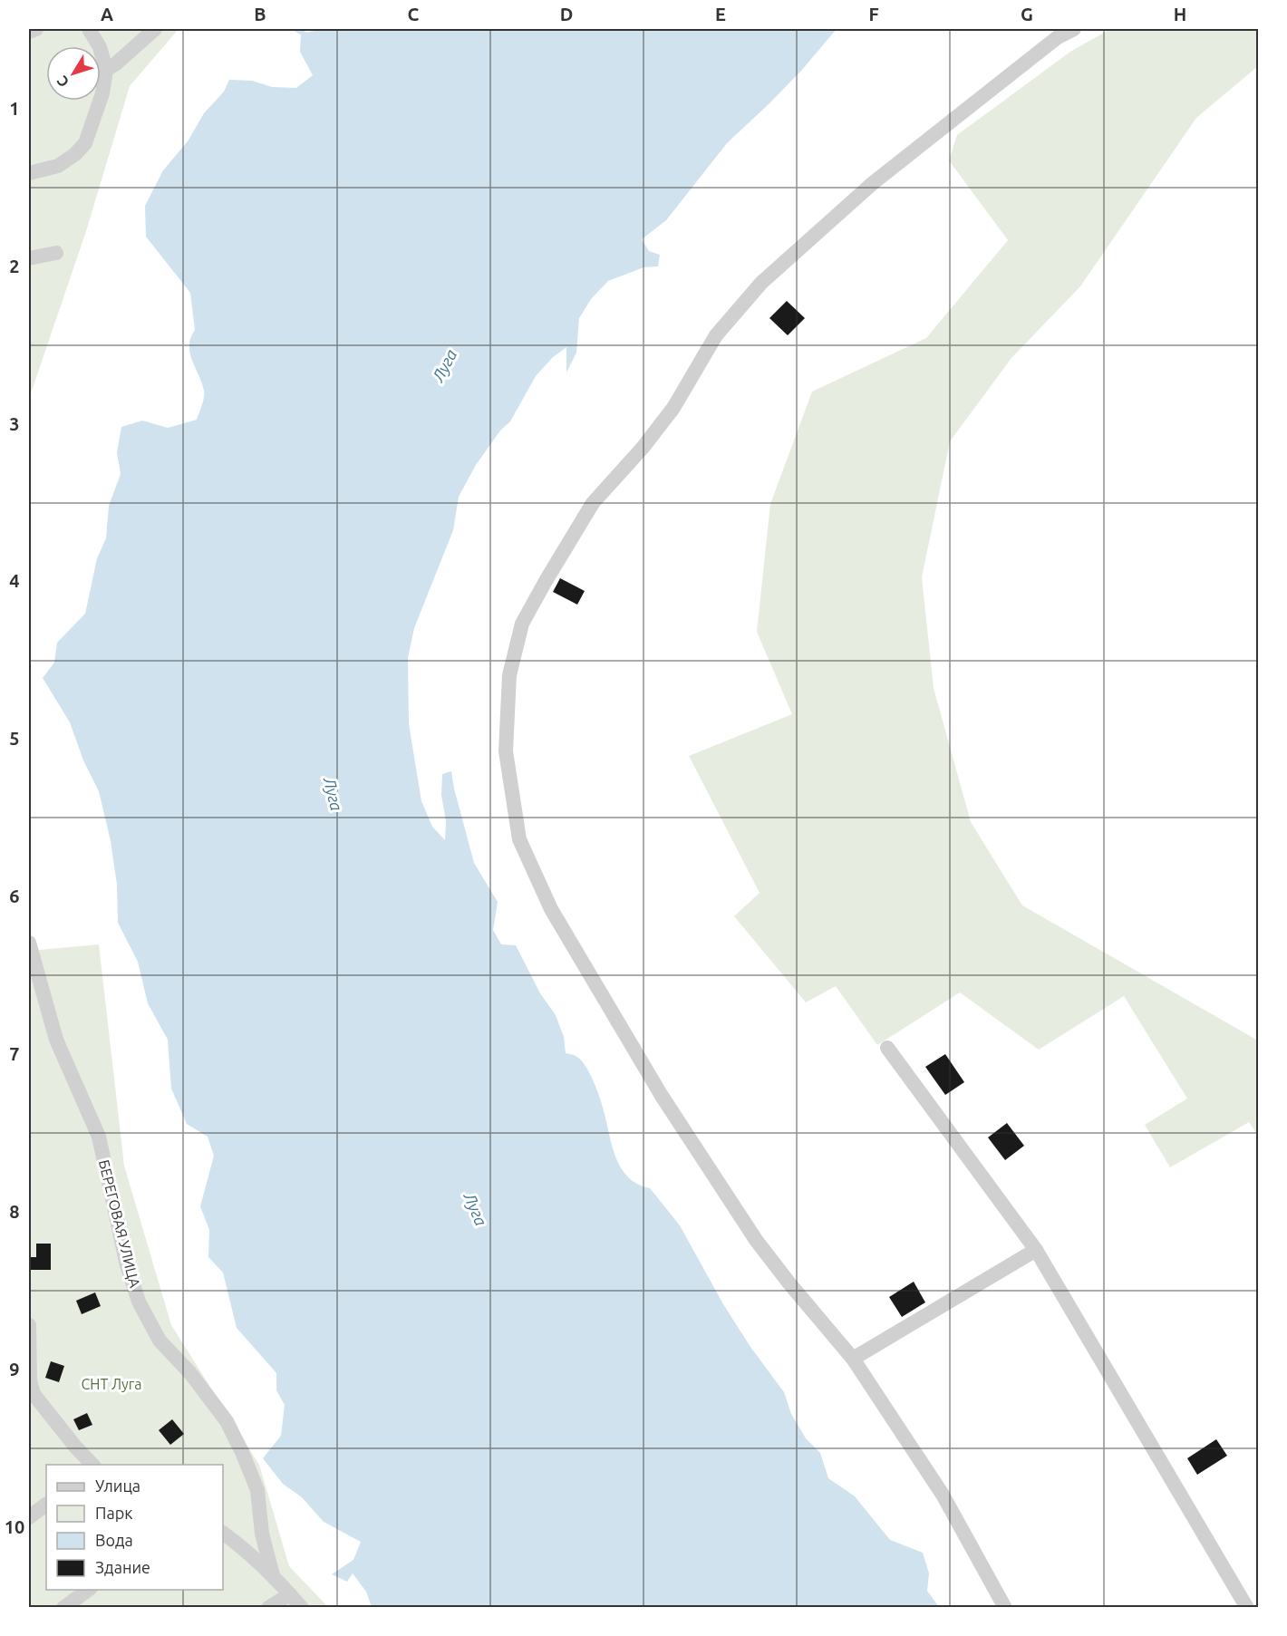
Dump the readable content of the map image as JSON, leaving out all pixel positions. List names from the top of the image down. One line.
{"streets":{"street":["БЕРЕГОВАЯ УЛИЦА"]},"water":["Луга"],"parks":["СНТ Луга"],"legend":["Улица","Парк","Вода","Здание"],"north":"bottom left","grid":{"columns":["A","B","C","D","E","F","G","H"],"rows":["1","2","3","4","5","6","7","8","9","10"]}}
